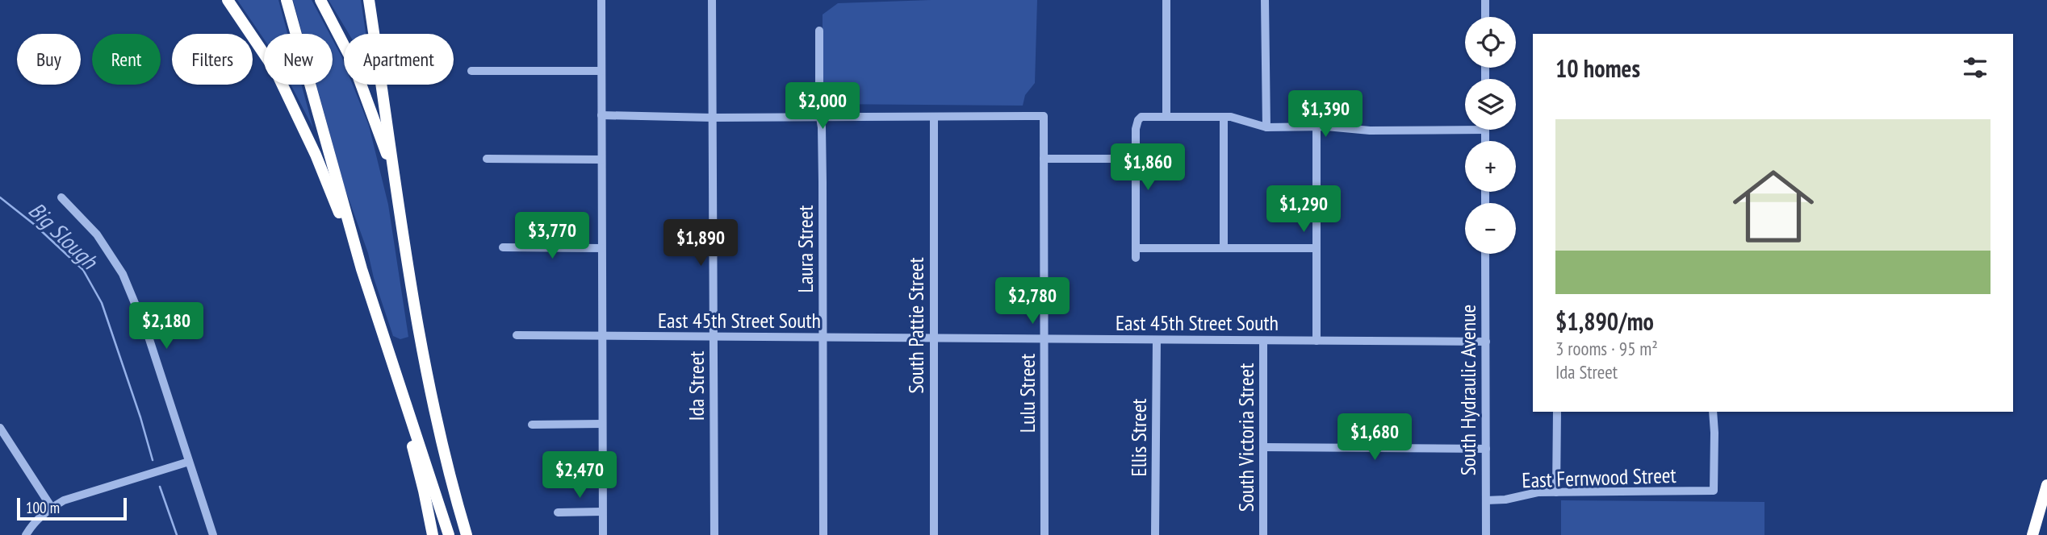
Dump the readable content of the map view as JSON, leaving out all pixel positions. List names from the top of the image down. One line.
{"streets":{"street":["Laura Street","East 45th Street South","South Pattie Street","Ida Street","South Hydraulic Avenue","Lulu Street","Ellis Street","South Victoria Street","East Fernwood Street"]},"crossings":[["Laura Street","East 45th Street South"],["East 45th Street South","South Pattie Street"],["East 45th Street South","Ida Street"],["East 45th Street South","South Hydraulic Avenue"],["East 45th Street South","Lulu Street"],["East 45th Street South","Ellis Street"],["East 45th Street South","South Victoria Street"],["South Pattie Street","Lulu Street"],["South Hydraulic Avenue","East Fernwood Street"]],"water":["Big Slough"],"scale_bar":"100 m","page":{"map_buttons":["+","−"],"chip":["Buy","Rent","Filters","New","Apartment"],"heading":"10 homes","price":["$2,000","$1,390","$1,860","$1,290","$3,770","$1,890","$2,780","$2,180","$1,680","$2,470"],"list":[{"name":"$1,890/mo","note":"3 rooms · 95 m² · Ida Street"}],"scale":"100 m"}}
